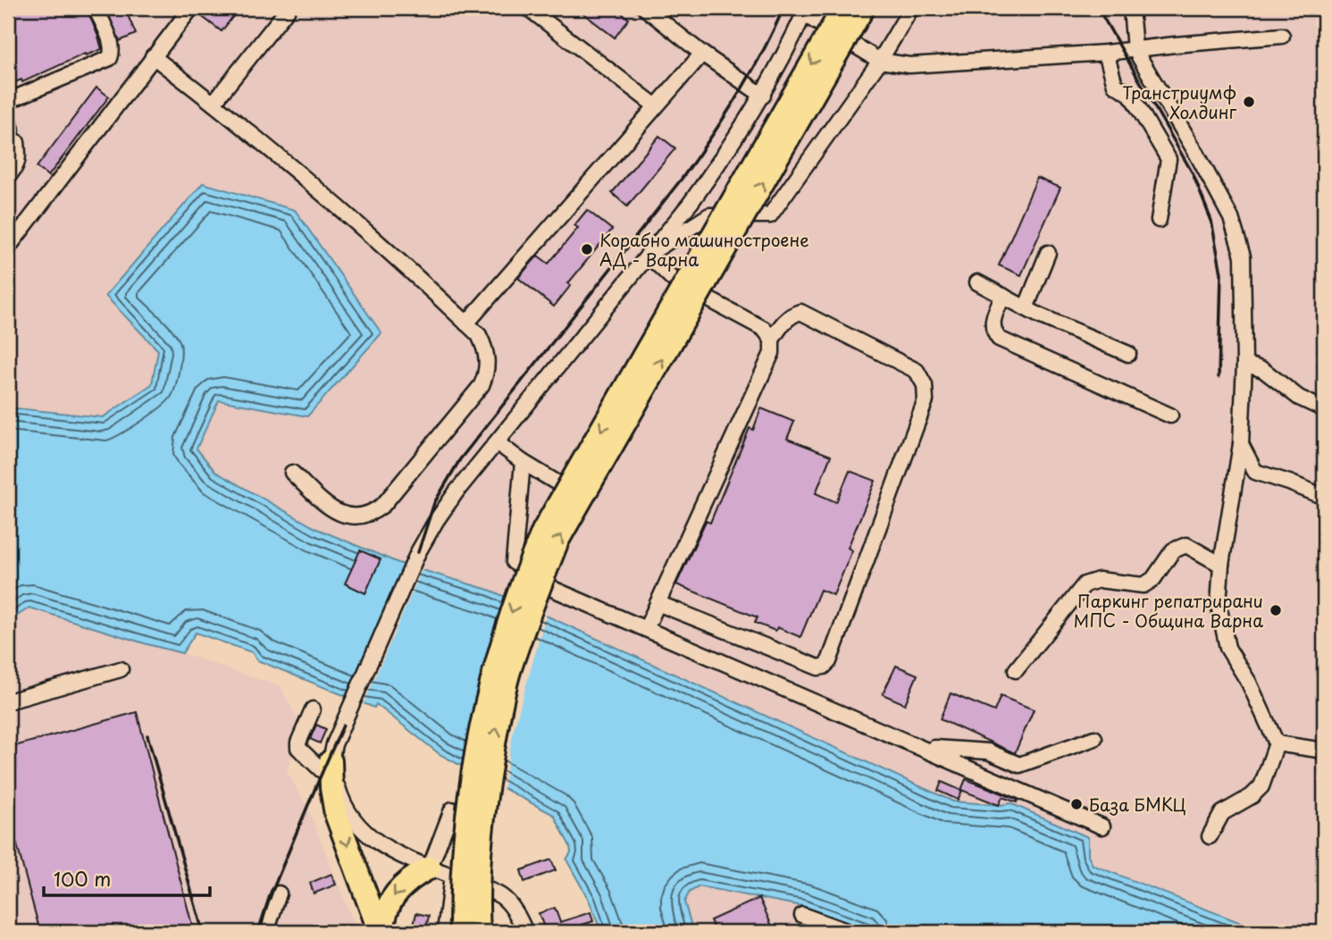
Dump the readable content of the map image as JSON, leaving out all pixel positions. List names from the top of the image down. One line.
{"places":["Транстриумф Холдинг","Корабно машиностроене АД - Варна","Паркинг репатрирани МПС - Община Варна","База БМКЦ"],"scale_bar":"100 m"}
